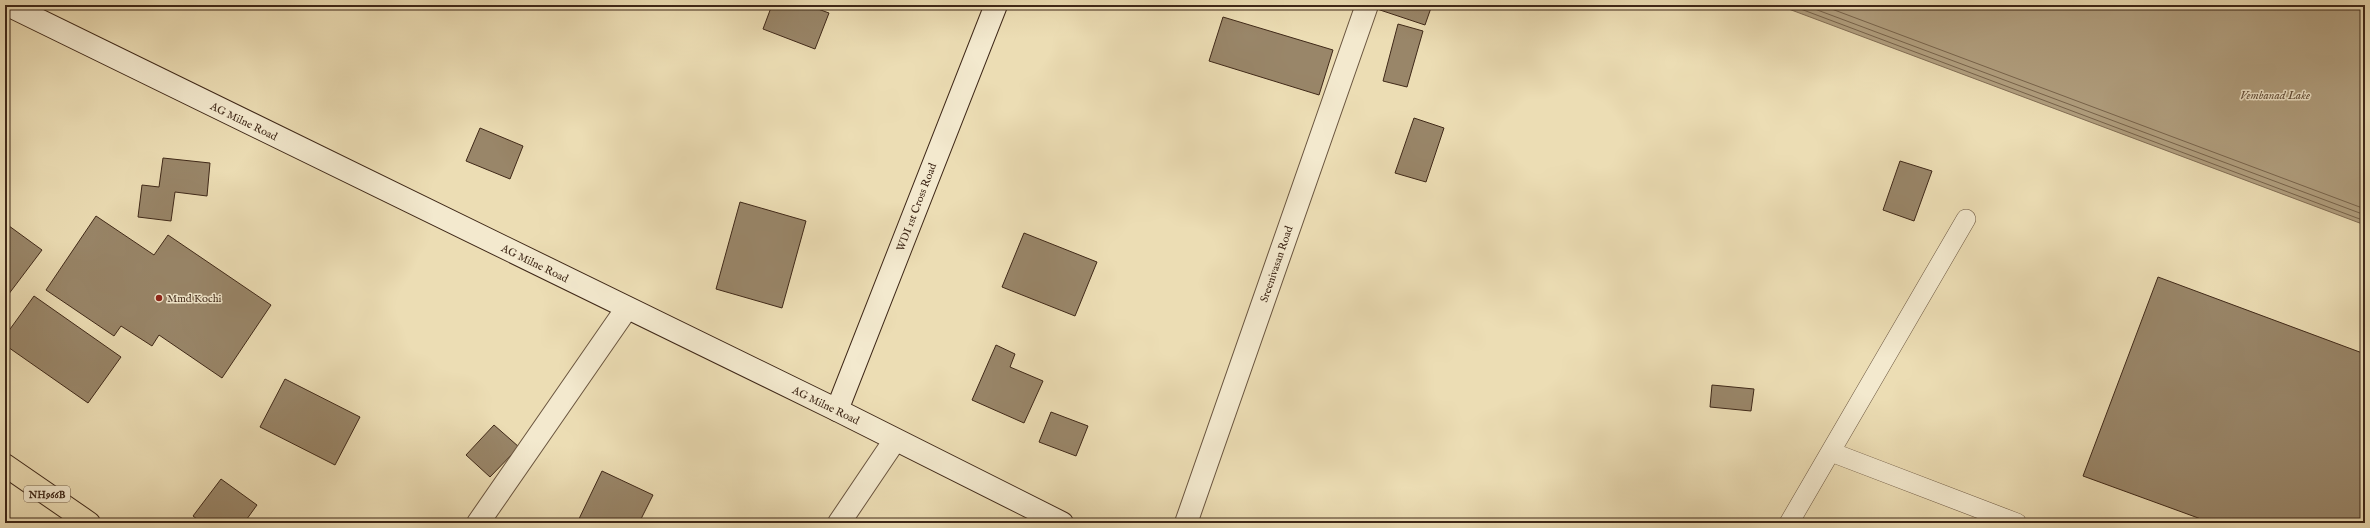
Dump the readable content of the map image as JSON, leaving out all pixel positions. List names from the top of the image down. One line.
{"streets":{"highway":["NH966B"],"street":["AG Milne Road","WDI 1st Cross Road","Sreenivasan Road"]},"crossings":[["AG Milne Road","WDI 1st Cross Road"]],"water":["Vembanad Lake"],"places":["Mmd Kochi"]}
